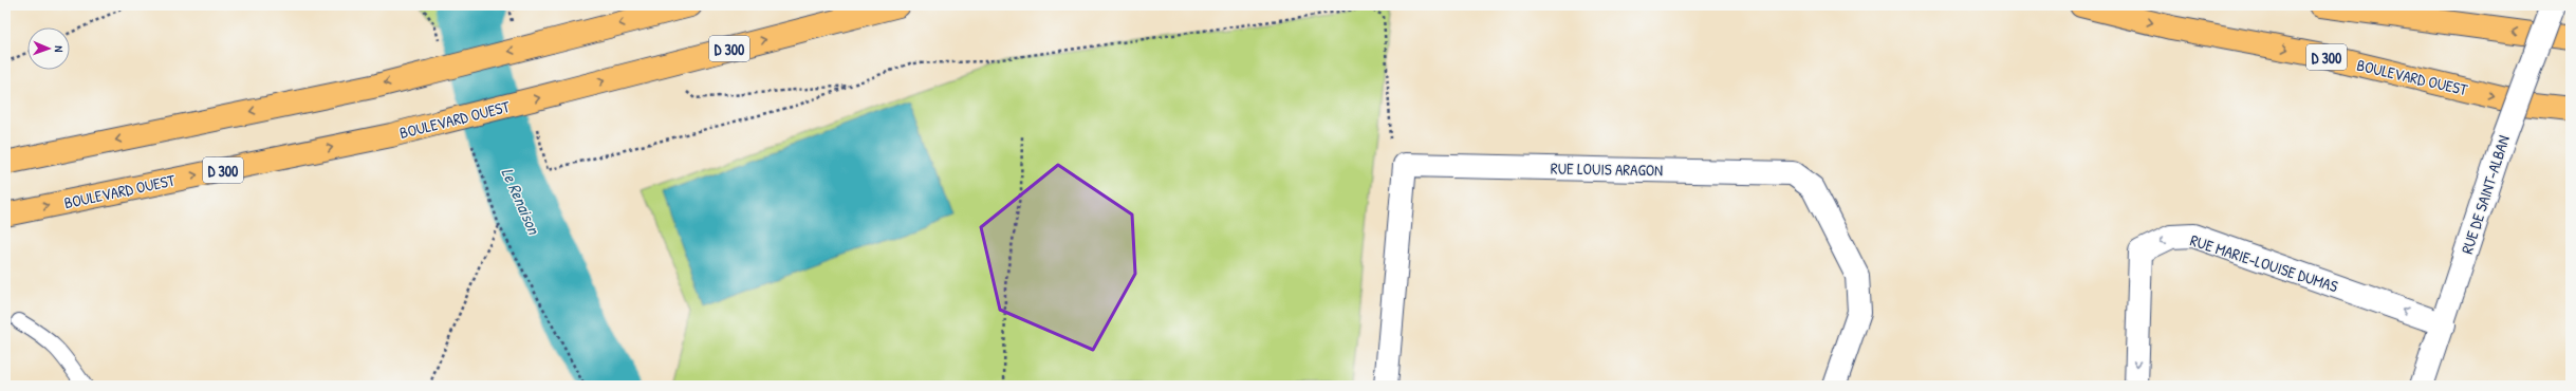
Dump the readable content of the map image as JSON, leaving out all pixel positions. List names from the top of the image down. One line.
{"streets":{"main road":["D 300","BOULEVARD OUEST"],"street":["RUE LOUIS ARAGON","RUE DE SAINT-ALBAN","RUE MARIE-LOUISE DUMAS"]},"crossings":[["RUE DE SAINT-ALBAN","RUE MARIE-LOUISE DUMAS"]],"water":["Le Renaison"],"north":"right"}
